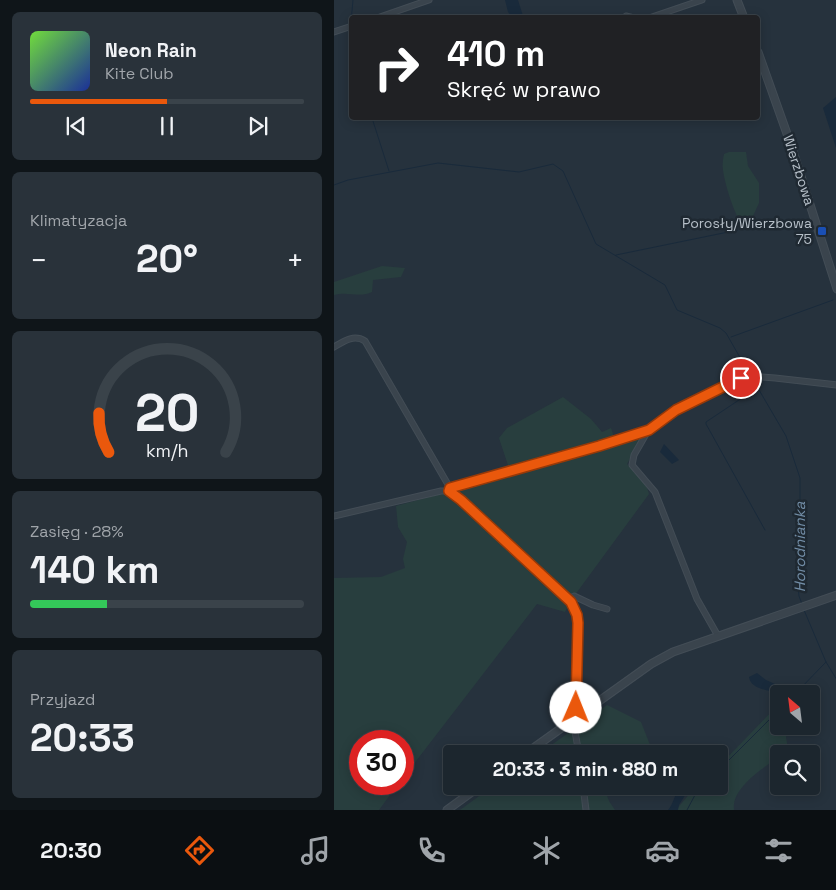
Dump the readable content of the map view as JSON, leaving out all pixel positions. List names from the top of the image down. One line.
{"streets":{"street":["Wierzbowa"]},"water":["Horodnianka"],"places":{"transit":["Porosły/Wierzbowa 75"]},"north":"top left","page":{"turn":["410 m","Skręć w prawo"],"song":["Neon Rain","Kite Club"],"tile":["Klimatyzacja",["Zasięg · 28%","140 km"],["Przyjazd","20:33"]],"heat":["−","20°","+"],"limit":"30","trip":"20:33 · 3 min · 880 m","tabs":"20:30","gauge":["20","km/h"]}}
